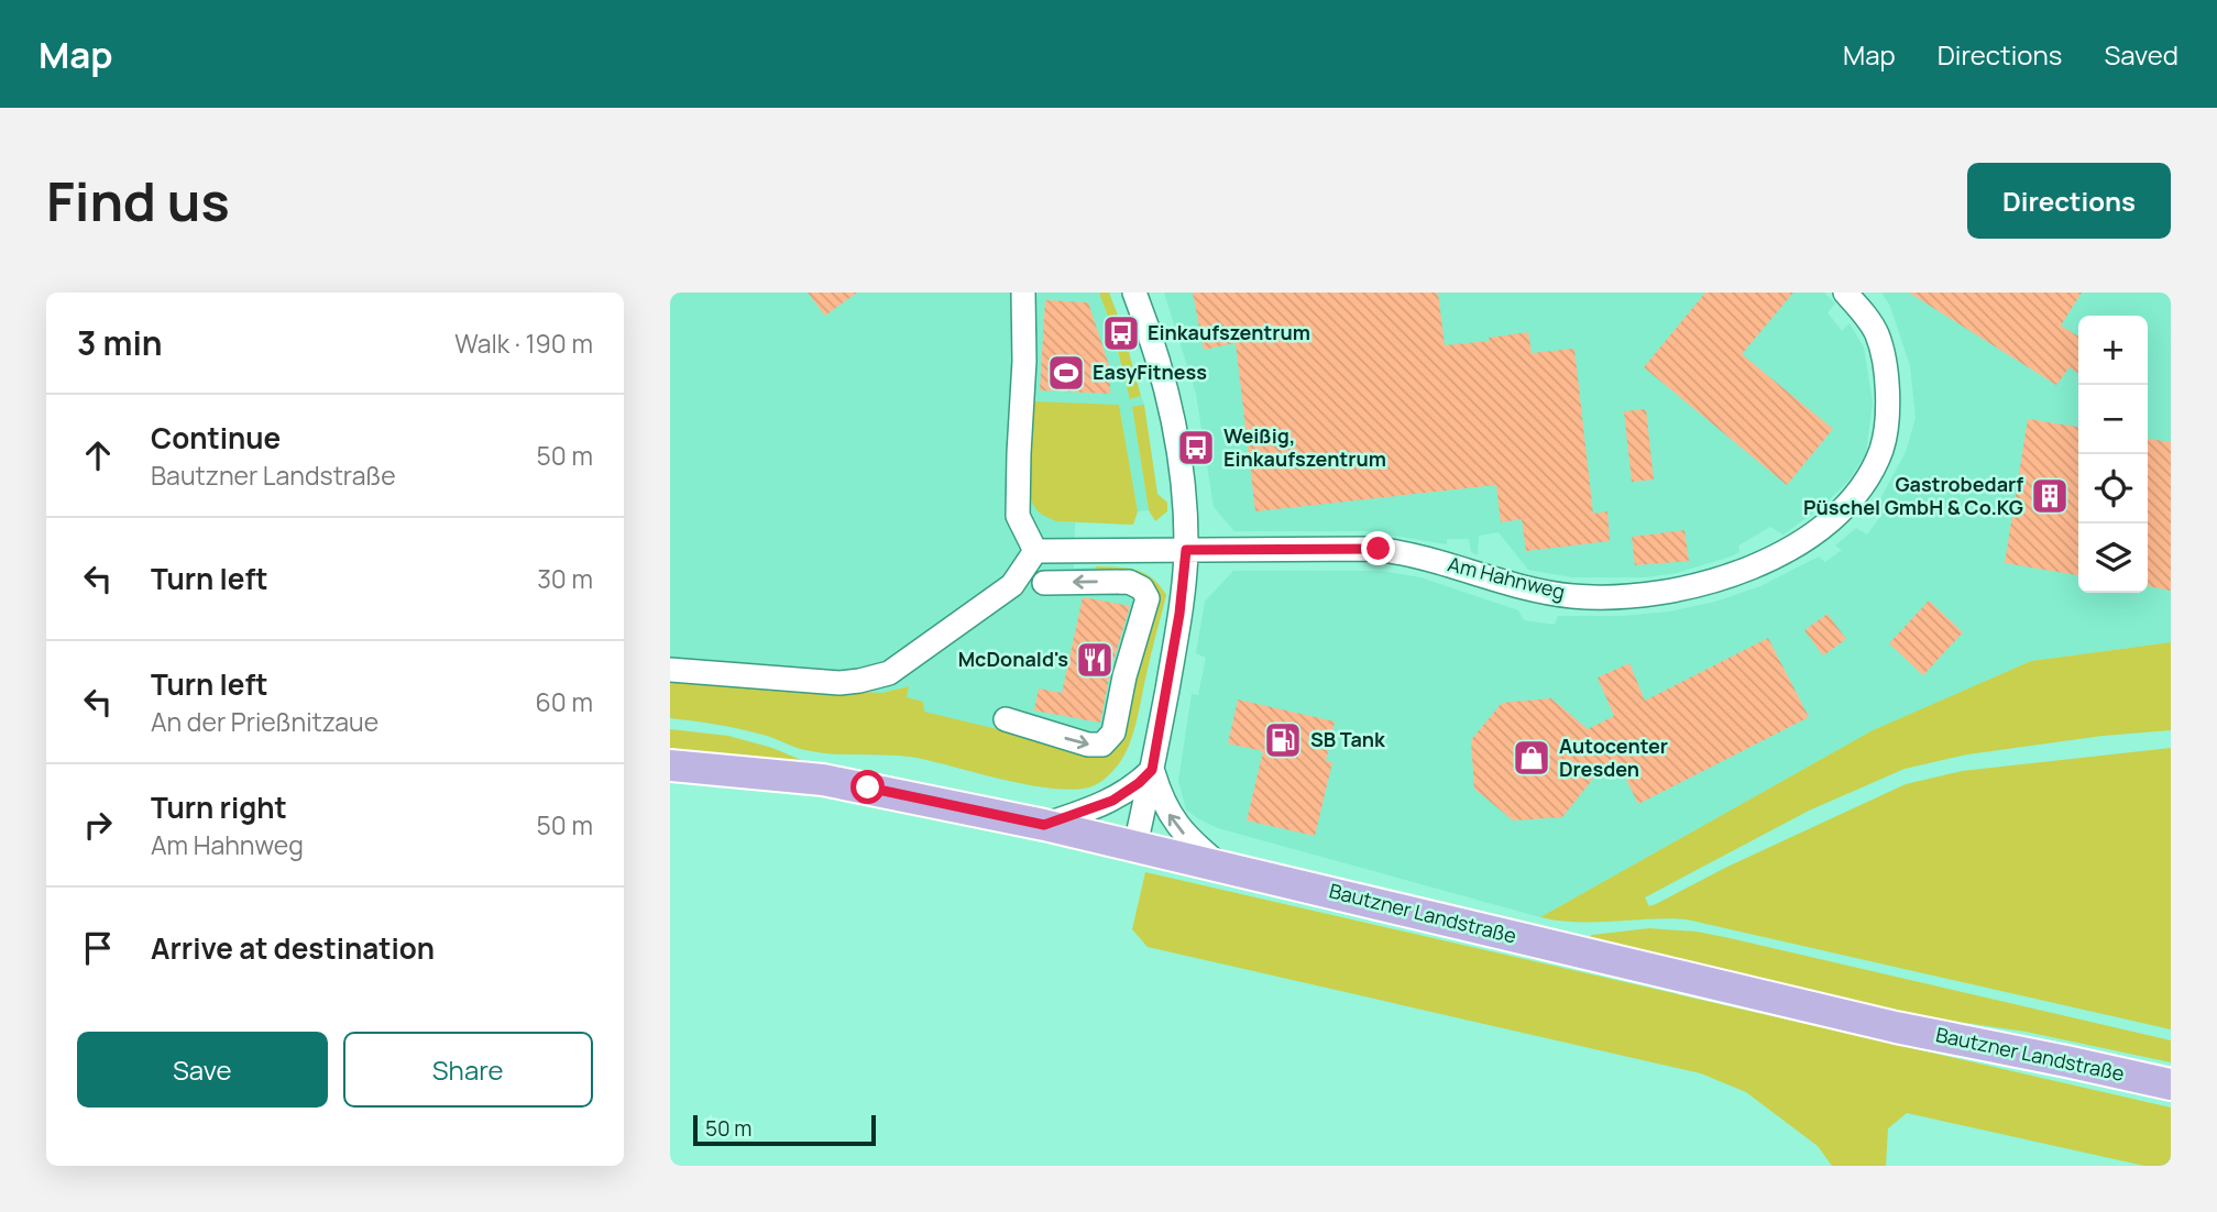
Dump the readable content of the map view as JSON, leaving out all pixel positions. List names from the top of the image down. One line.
{"streets":{"main road":["Bautzner Landstraße"],"street":["Am Hahnweg"]},"places":{"bus stop":["Einkaufszentrum","Weißig, Einkaufszentrum"],"sports":["EasyFitness"],"building":["Gastrobedarf Püschel GmbH & Co.KG"],"restaurant":["McDonald's"],"fuel station":["SB Tank"],"shop":["Autocenter Dresden"]},"scale_bar":"50 m","page":{"header":"Map","nav":["Map","Directions","Saved"],"buttons":["Directions",["Save","Share"]],"title":"Find us","heading":["3 min","Walk · 190 m"],"map_buttons":["+","−"],"list":[["Continue","Bautzner Landstraße","50 m"],["Turn left","30 m"],["Turn left","An der Prießnitzaue","60 m"],["Turn right","Am Hahnweg","50 m"],"Arrive at destination"],"scale":"50 m"}}
